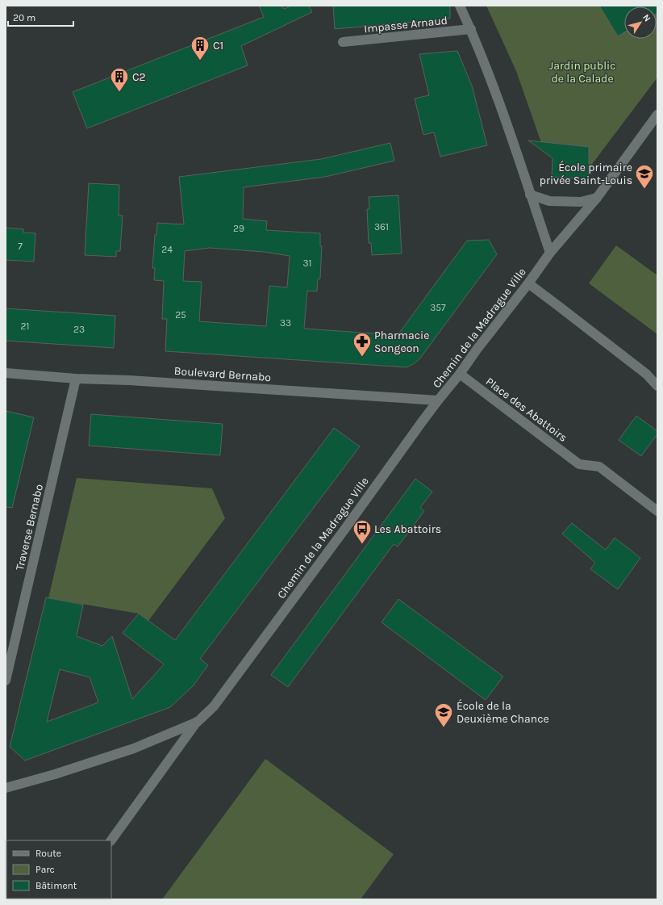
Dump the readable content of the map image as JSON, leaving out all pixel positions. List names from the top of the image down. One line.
{"streets":{"street":["Impasse Arnaud","Chemin de la Madrague Ville","Boulevard Bernabo","Place des Abattoirs","Traverse Bernabo"]},"crossings":[["Chemin de la Madrague Ville","Boulevard Bernabo"],["Chemin de la Madrague Ville","Place des Abattoirs"],["Boulevard Bernabo","Traverse Bernabo"]],"parks":["Jardin public de la Calade"],"places":{"building":["C1","C2"],"school or university":["École primaire privée Saint-Louis","École de la Deuxième Chance"],"pharmacy":["Pharmacie Songeon"],"bus stop":["Les Abattoirs"]},"house_numbers":["361","29","7","24","31","357","25","33","21","23"],"legend":["Route","Parc","Bâtiment"],"scale_bar":"20 m","north":"top right"}
